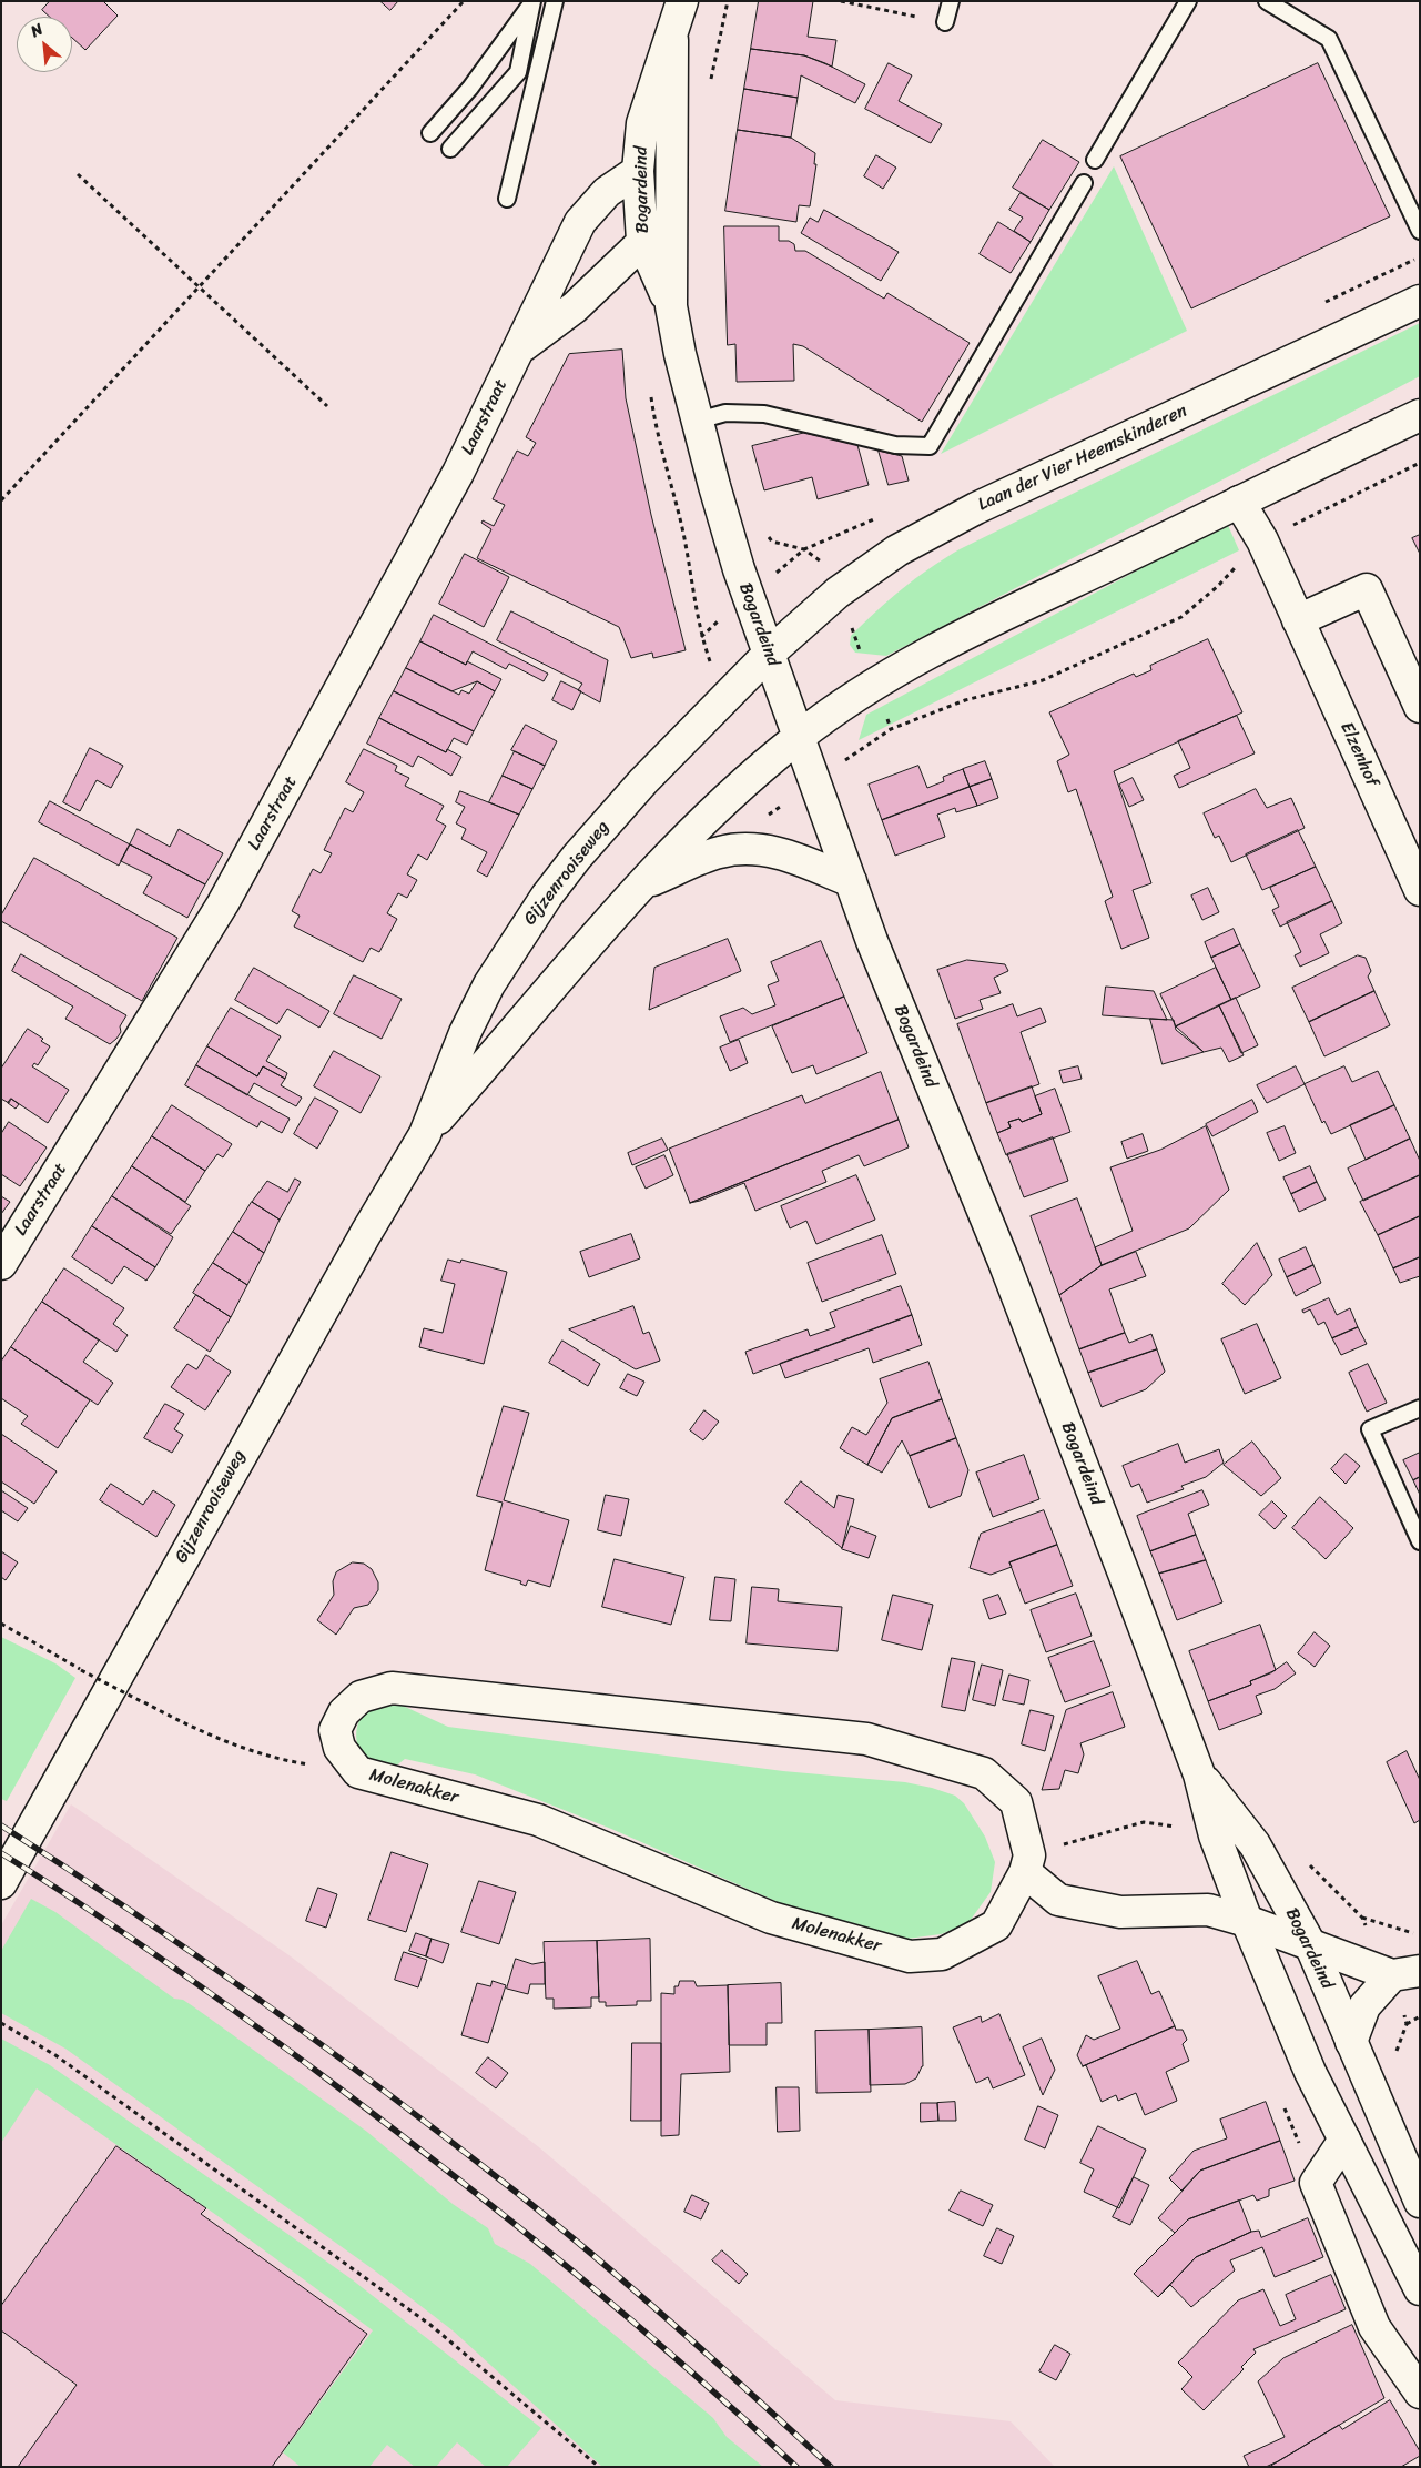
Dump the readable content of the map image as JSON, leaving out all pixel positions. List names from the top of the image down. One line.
{"streets":{"street":["Bogardeind","Laarstraat","Laan der Vier Heemskinderen","Elzenhof","Gijzenrooiseweg","Molenakker"]},"crossings":[["Bogardeind","Laarstraat"],["Bogardeind","Laan der Vier Heemskinderen"],["Bogardeind","Gijzenrooiseweg"],["Laan der Vier Heemskinderen","Gijzenrooiseweg"]],"north":"top left"}
